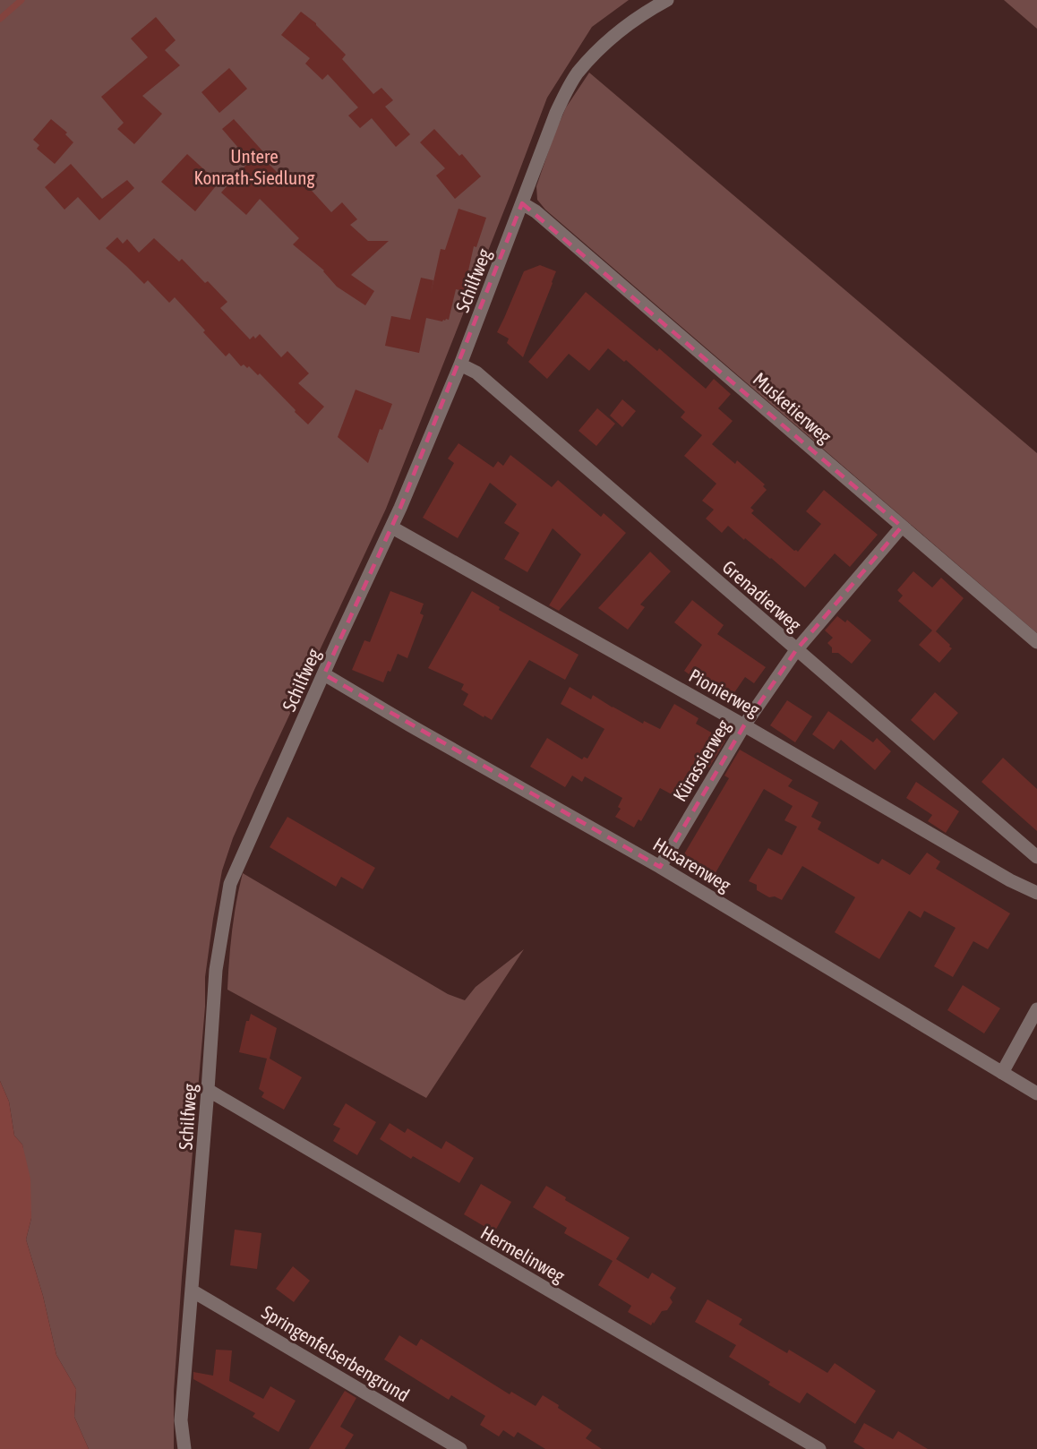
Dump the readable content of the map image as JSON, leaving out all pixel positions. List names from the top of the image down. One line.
{"streets":{"street":["Schilfweg","Musketierweg","Grenadierweg","Pionierweg","Kürassierweg","Husarenweg","Hermelinweg","Springenfelserbengrund"]},"crossings":[["Schilfweg","Musketierweg"],["Schilfweg","Grenadierweg"],["Schilfweg","Pionierweg"],["Schilfweg","Husarenweg"],["Schilfweg","Hermelinweg"],["Schilfweg","Springenfelserbengrund"],["Musketierweg","Kürassierweg"],["Grenadierweg","Kürassierweg"],["Pionierweg","Kürassierweg"],["Kürassierweg","Husarenweg"]],"parks":["Untere Konrath-Siedlung"]}
